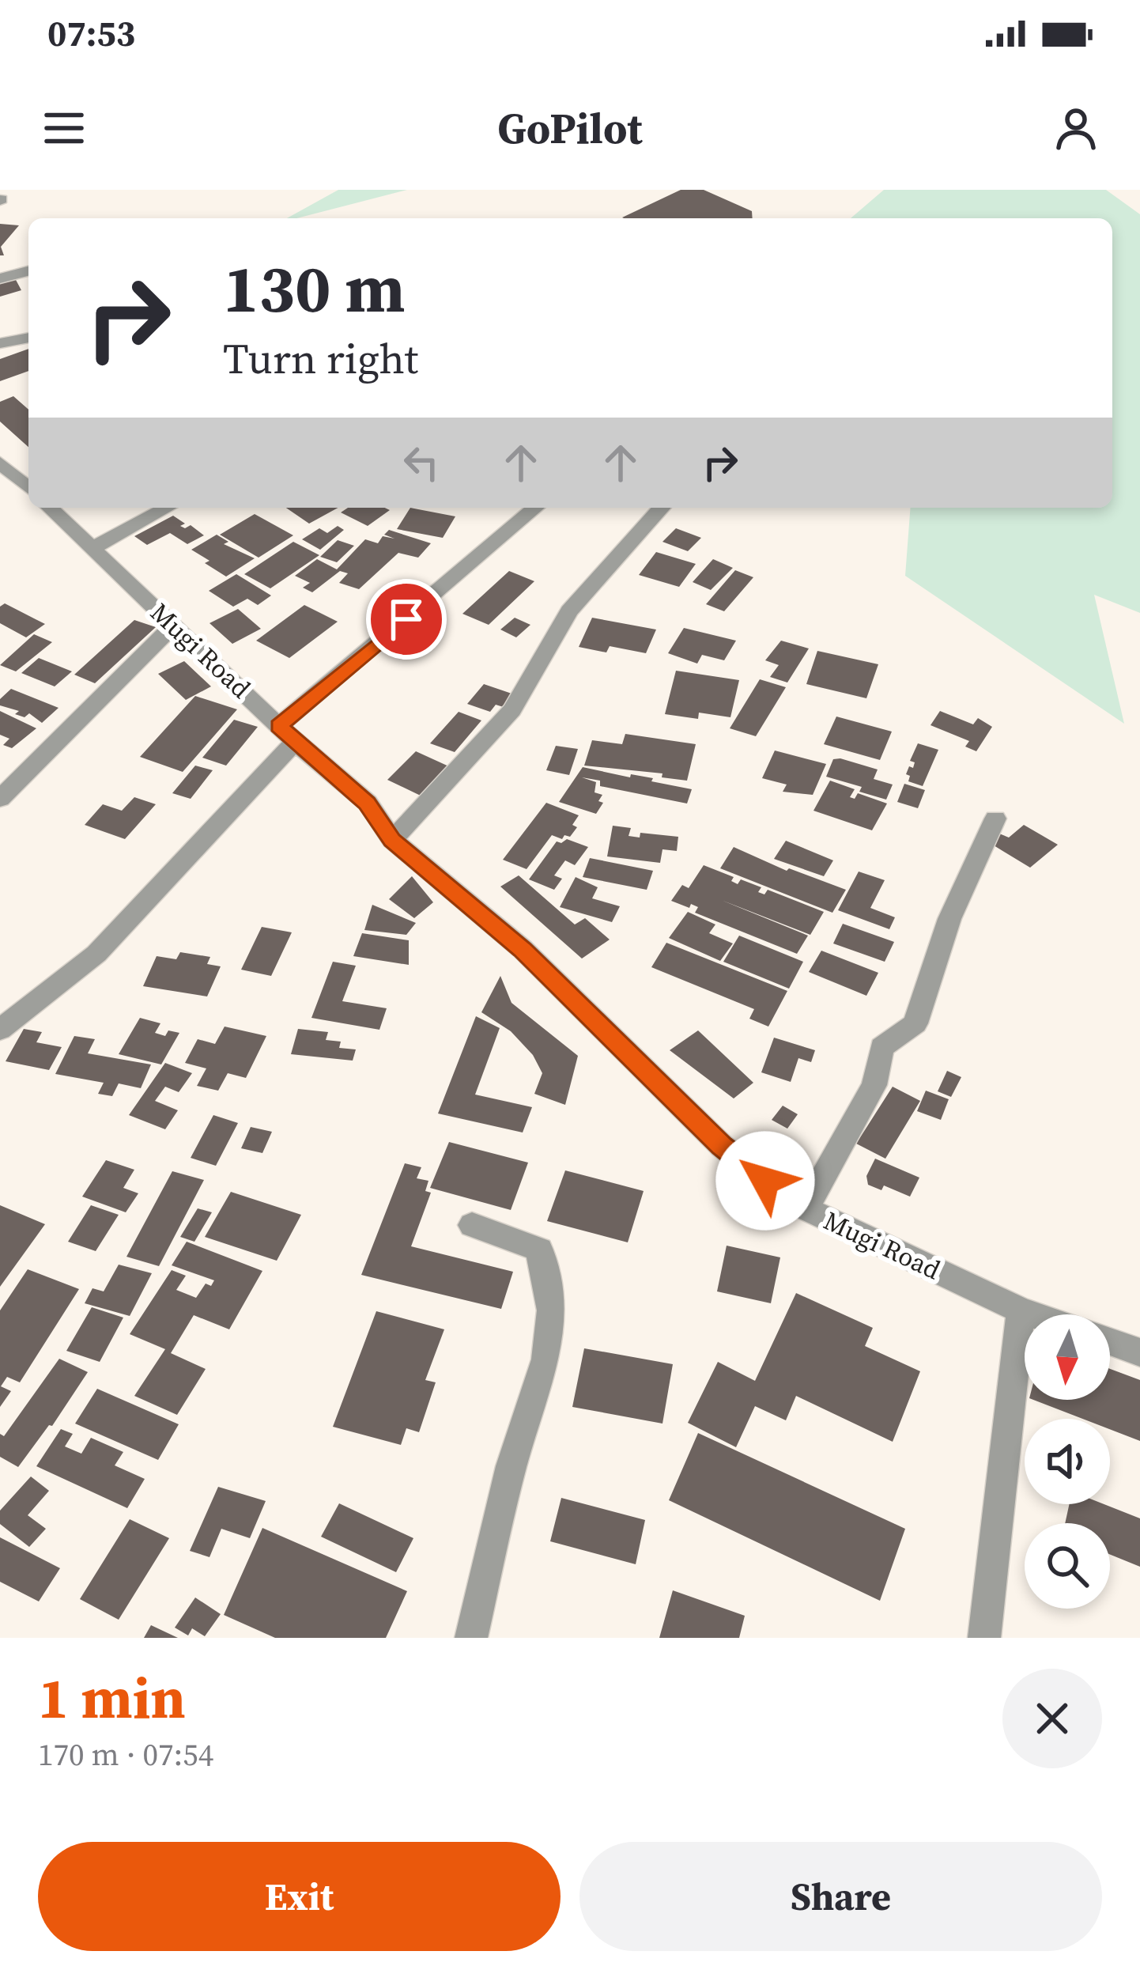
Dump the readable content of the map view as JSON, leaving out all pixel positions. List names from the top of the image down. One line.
{"streets":{"street":["Mugi Road"]},"north":"bottom","page":{"status":"07:53","header":"GoPilot","turn":["130 m","Turn right"],"heading":["1 min","170 m · 07:54"],"buttons":["Exit","Share"]}}
